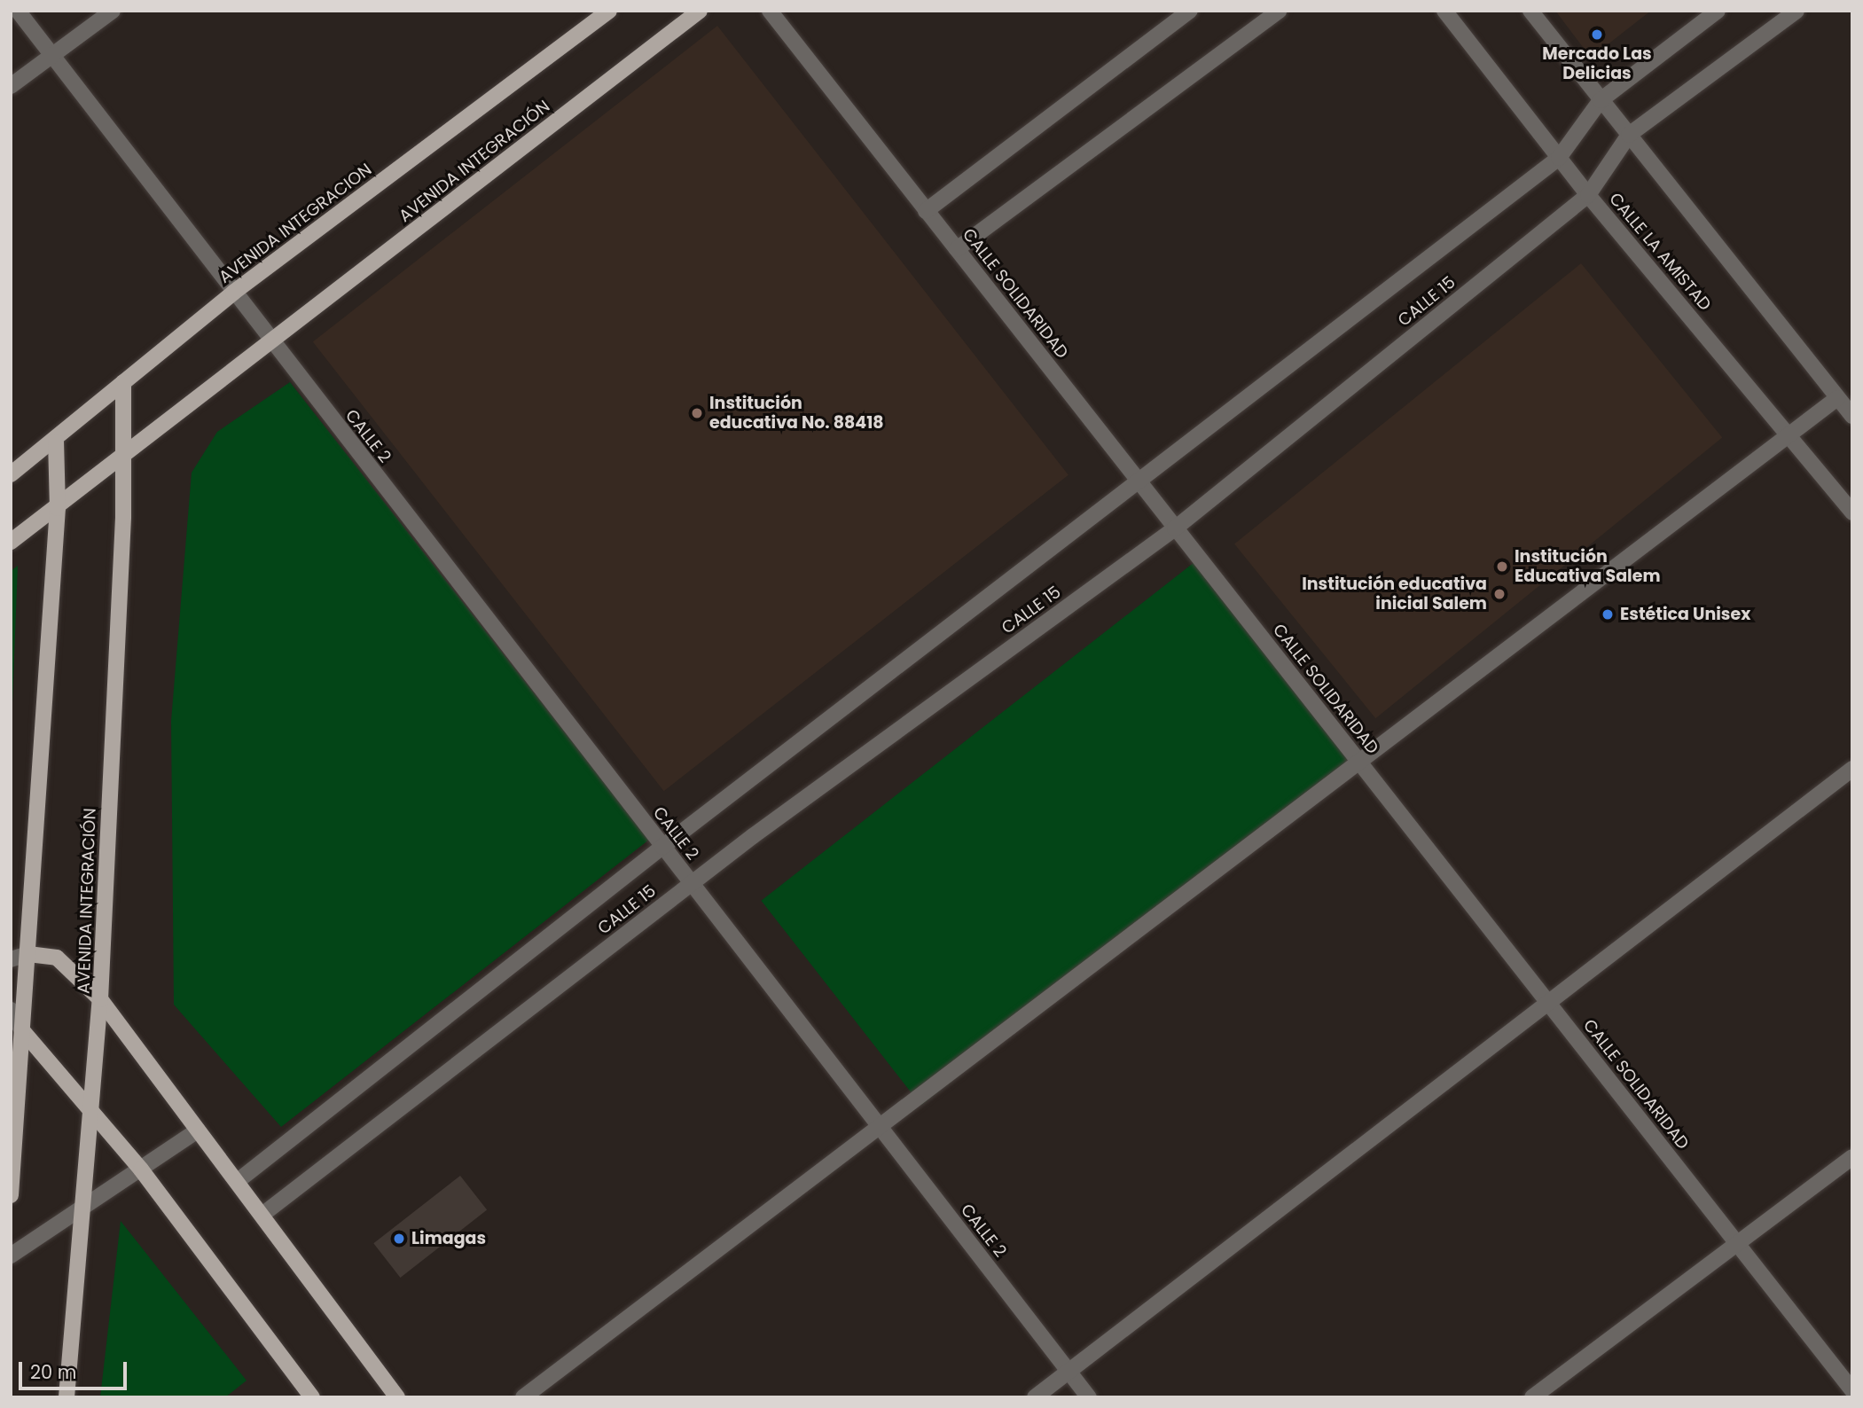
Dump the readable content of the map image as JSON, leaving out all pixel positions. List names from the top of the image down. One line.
{"streets":{"main road":["AVENIDA INTEGRACIÓN","AVENIDA INTEGRACION"],"street":["CALLE LA AMISTAD","CALLE SOLIDARIDAD","CALLE 15","CALLE 2"]},"crossings":[["AVENIDA INTEGRACIÓN","AVENIDA INTEGRACION"],["AVENIDA INTEGRACIÓN","CALLE 15"],["AVENIDA INTEGRACIÓN","CALLE 2"],["AVENIDA INTEGRACION","CALLE 2"],["CALLE LA AMISTAD","CALLE 15"],["CALLE SOLIDARIDAD","CALLE 15"],["CALLE 15","CALLE 2"]],"places":["Mercado Las Delicias","Institución educativa No. 88418","Institución Educativa Salem","Institución educativa inicial Salem","Estética Unisex","Limagas"],"scale_bar":"20 m"}
